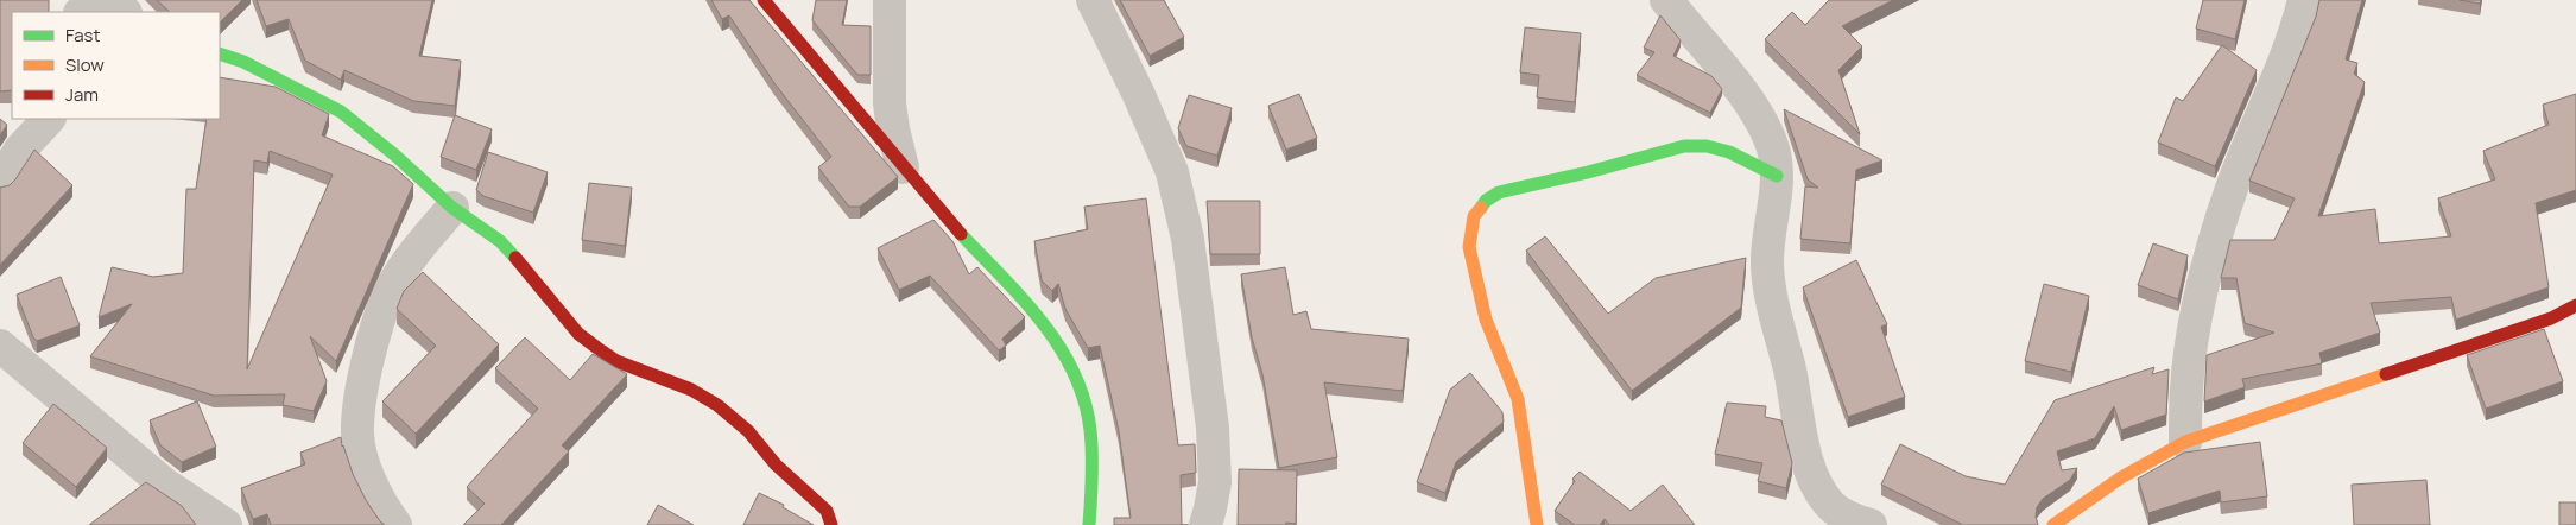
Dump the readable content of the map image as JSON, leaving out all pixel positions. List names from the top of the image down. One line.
{"legend":["Fast","Slow","Jam"]}
